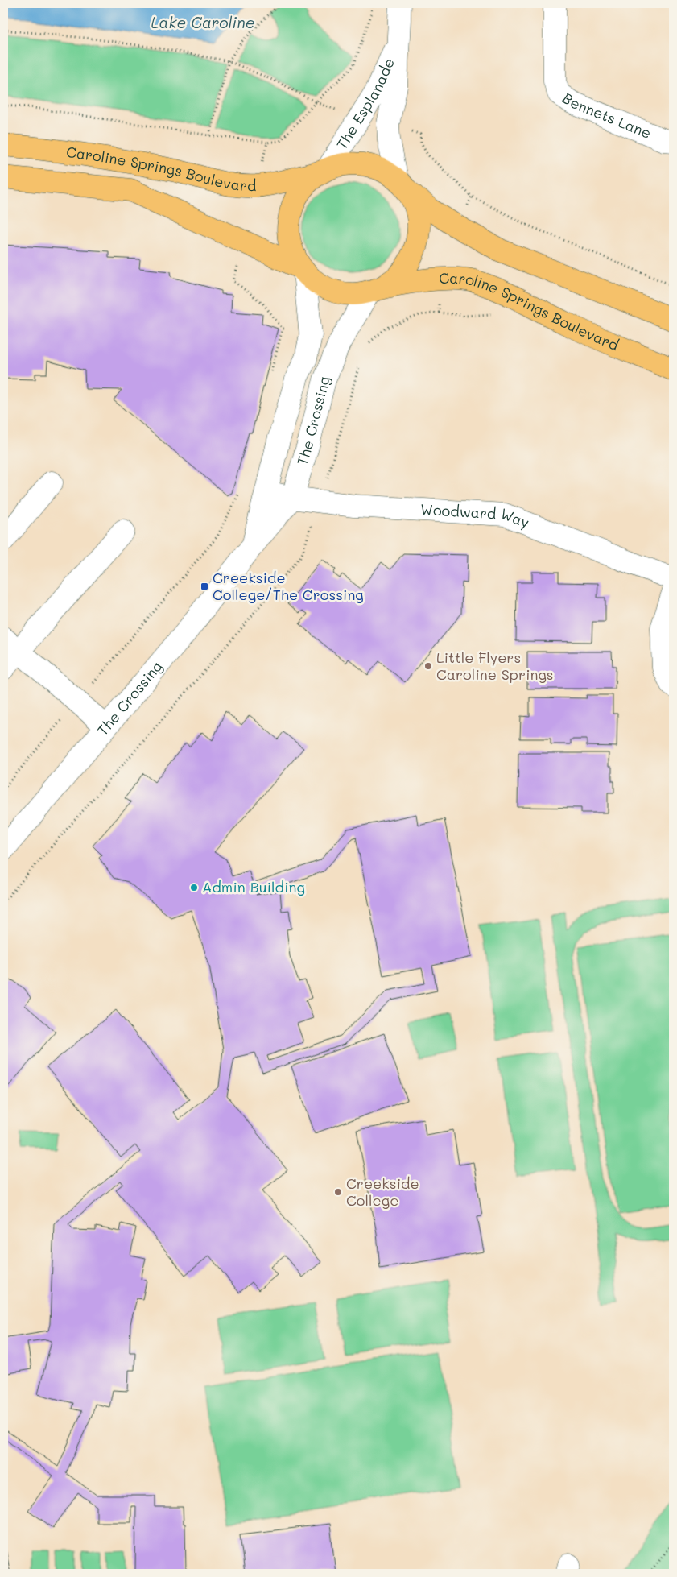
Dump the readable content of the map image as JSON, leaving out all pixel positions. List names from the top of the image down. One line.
{"streets":{"main road":["Caroline Springs Boulevard"],"street":["The Esplanade","Bennets Lane","The Crossing","Woodward Way"]},"crossings":[["The Esplanade","Caroline Springs Boulevard"],["The Esplanade","The Crossing"],["Caroline Springs Boulevard","The Crossing"],["The Crossing","Woodward Way"]],"water":["Lake Caroline"],"places":{"transit":["Creekside College/The Crossing"],"other":["Little Flyers Caroline Springs","Admin Building","Creekside College"]}}
